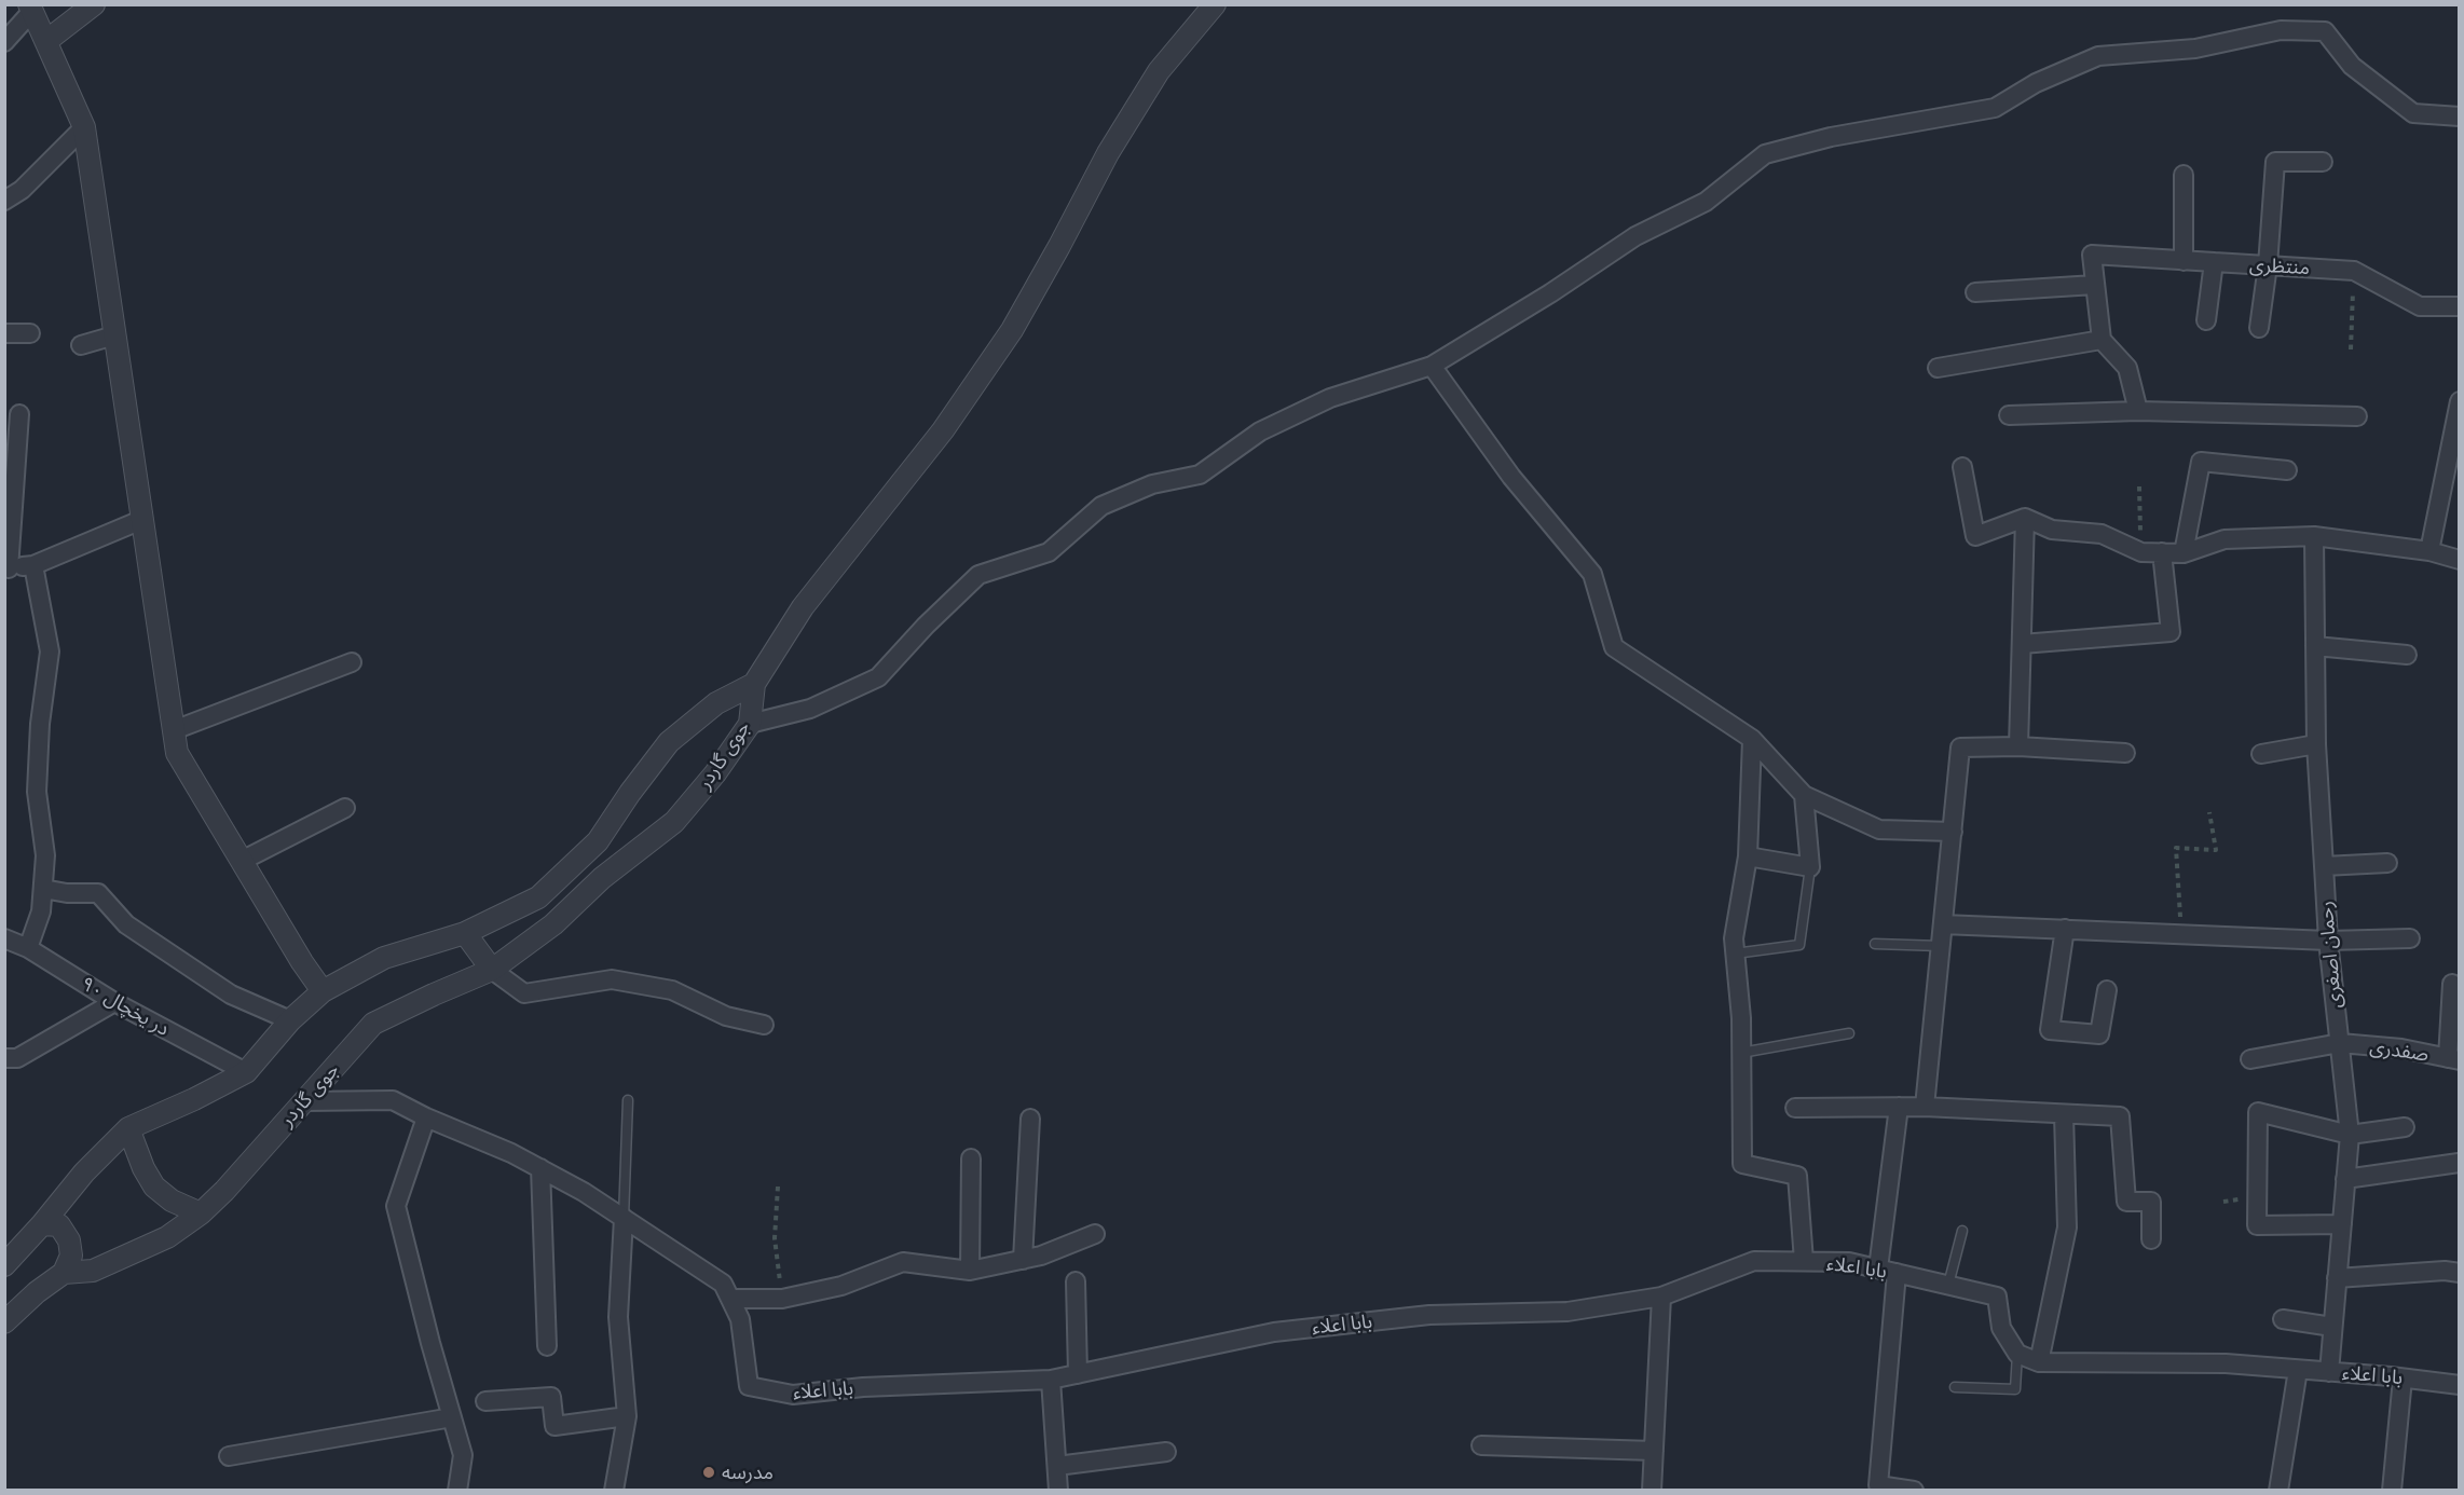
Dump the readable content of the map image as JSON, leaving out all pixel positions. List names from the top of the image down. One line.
{"streets":{"street":["منتظری","جوی گاردر","رحمان اصغری","در یخچال ۹۰","صفدری","بابا اعلاء"]},"crossings":[["جوی گاردر","در یخچال ۹۰"],["جوی گاردر","بابا اعلاء"],["رحمان اصغری","صفدری"],["رحمان اصغری","بابا اعلاء"]],"places":["مدرسه"]}
